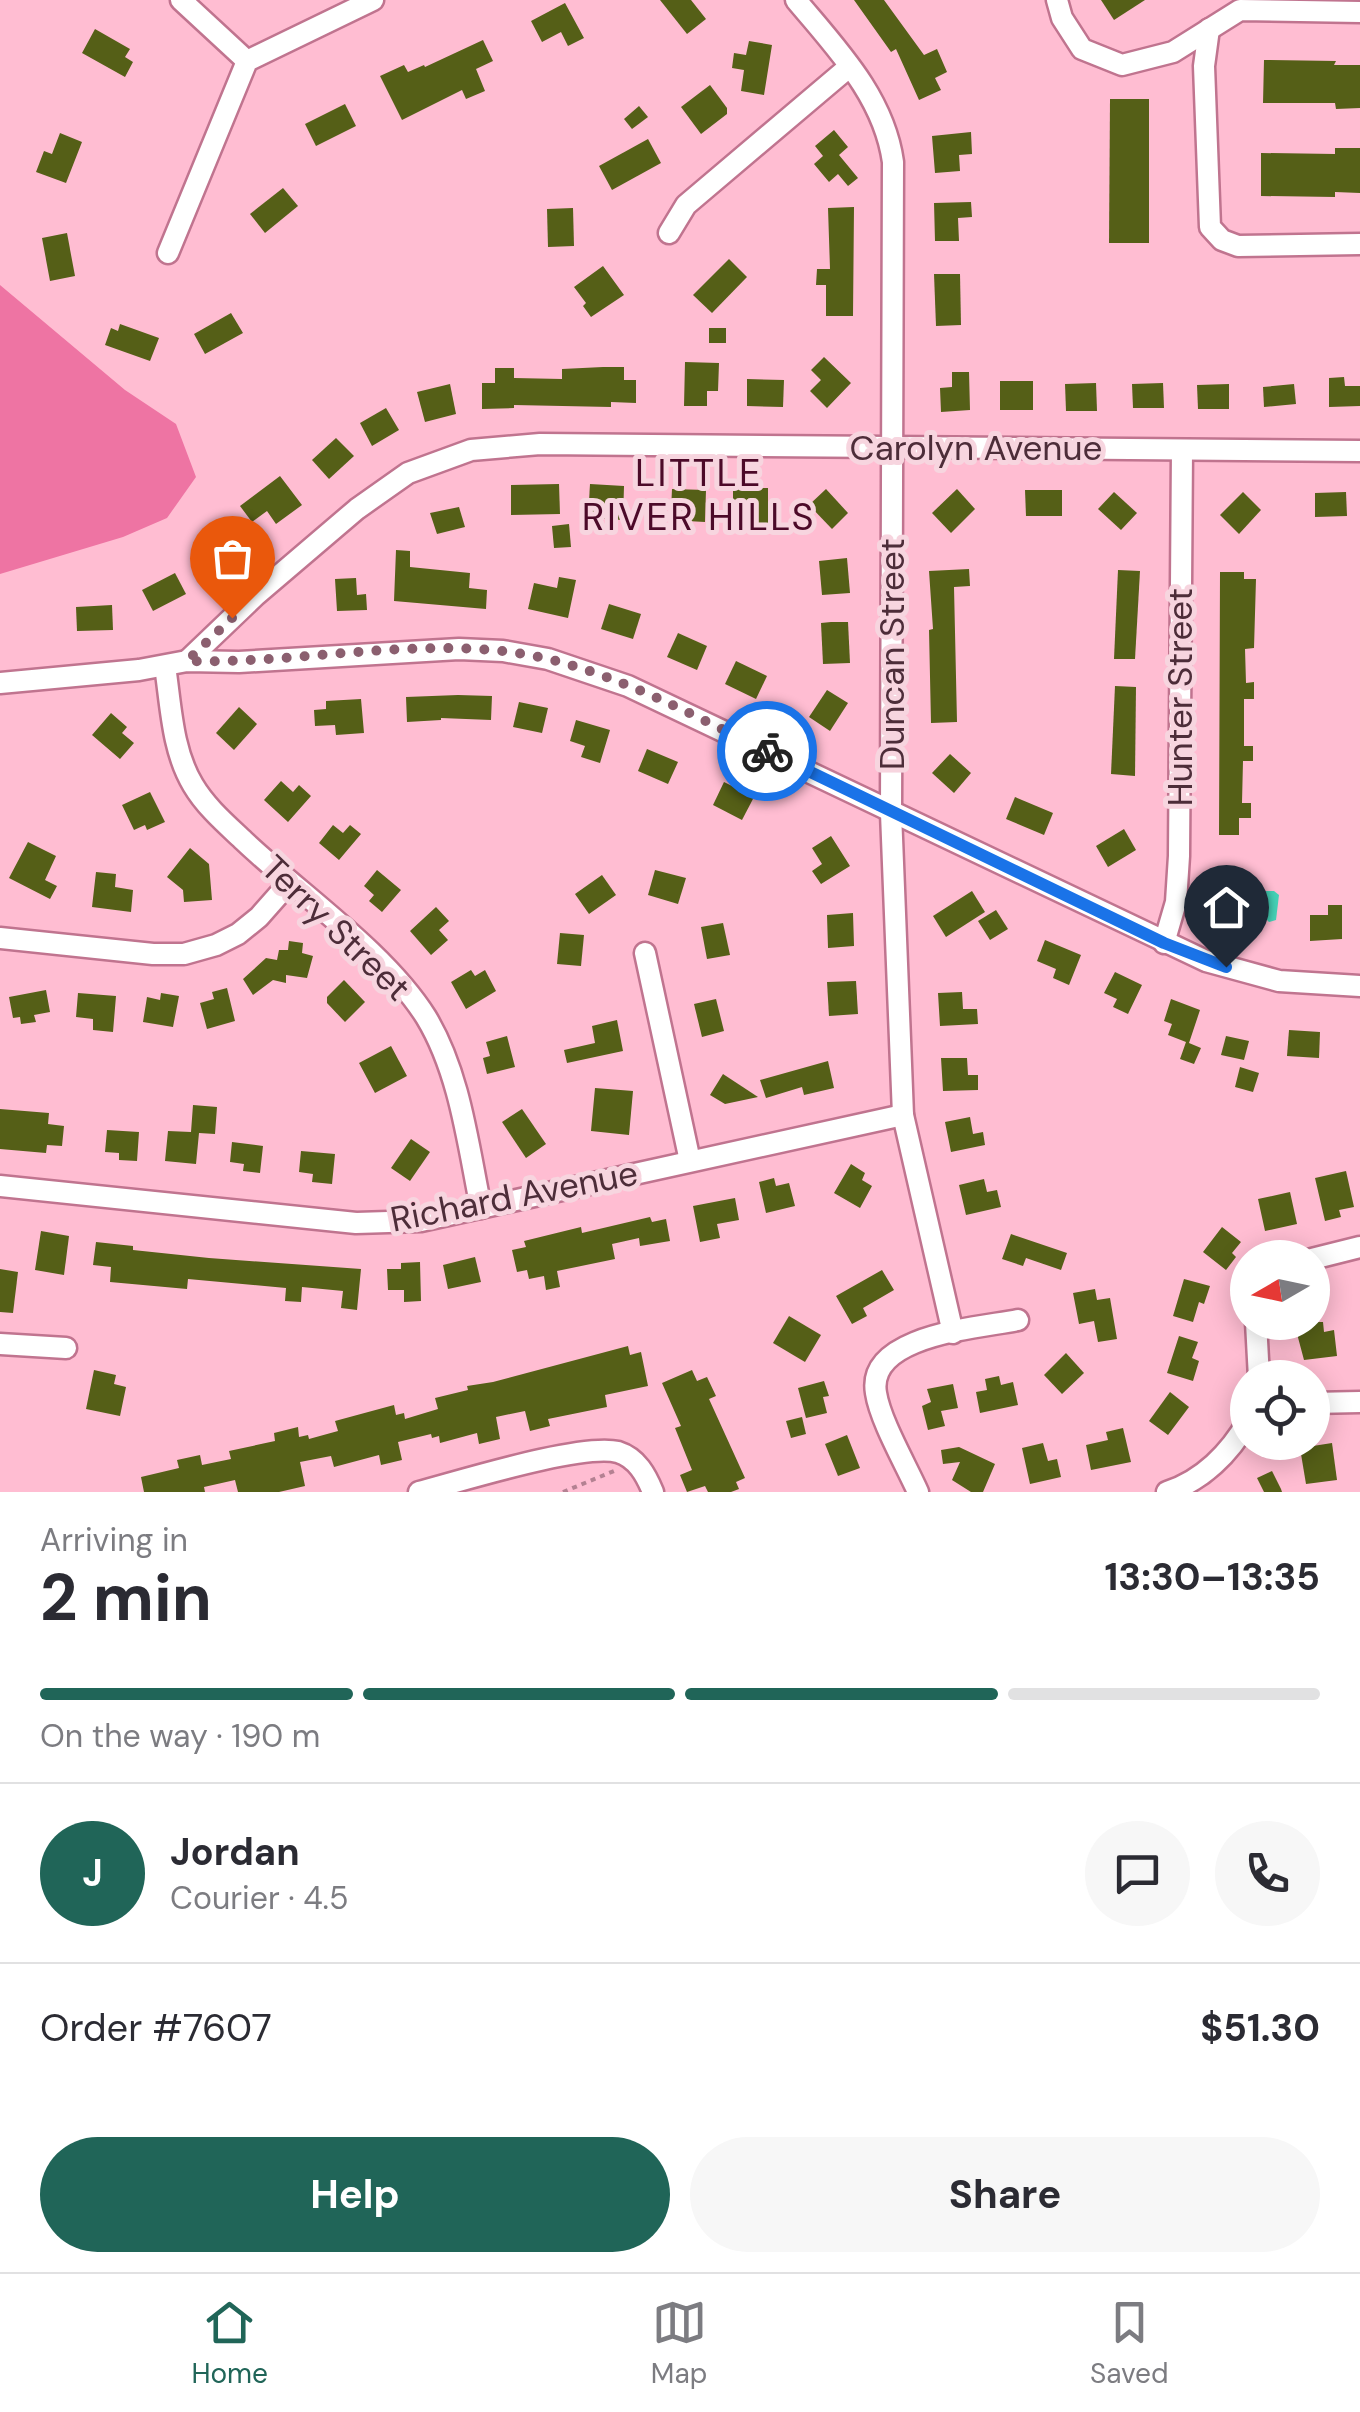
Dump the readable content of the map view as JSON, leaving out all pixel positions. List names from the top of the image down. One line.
{"streets":{"street":["Carolyn Avenue","Duncan Street","Hunter Street","Terry Street","Richard Avenue"]},"crossings":[["Carolyn Avenue","Duncan Street"],["Carolyn Avenue","Hunter Street"],["Duncan Street","Richard Avenue"],["Terry Street","Richard Avenue"]],"districts":["LITTLE RIVER HILLS"],"north":"left","page":{"heading":["2 min","Arriving in","13:30–13:35"],"panel":["Jordan","Courier · 4.5","Order #7607","$51.30"],"bar":"On the way · 190 m","round":"J","buttons":["Help","Share"],"tabs":["Home","Map","Saved"]}}
